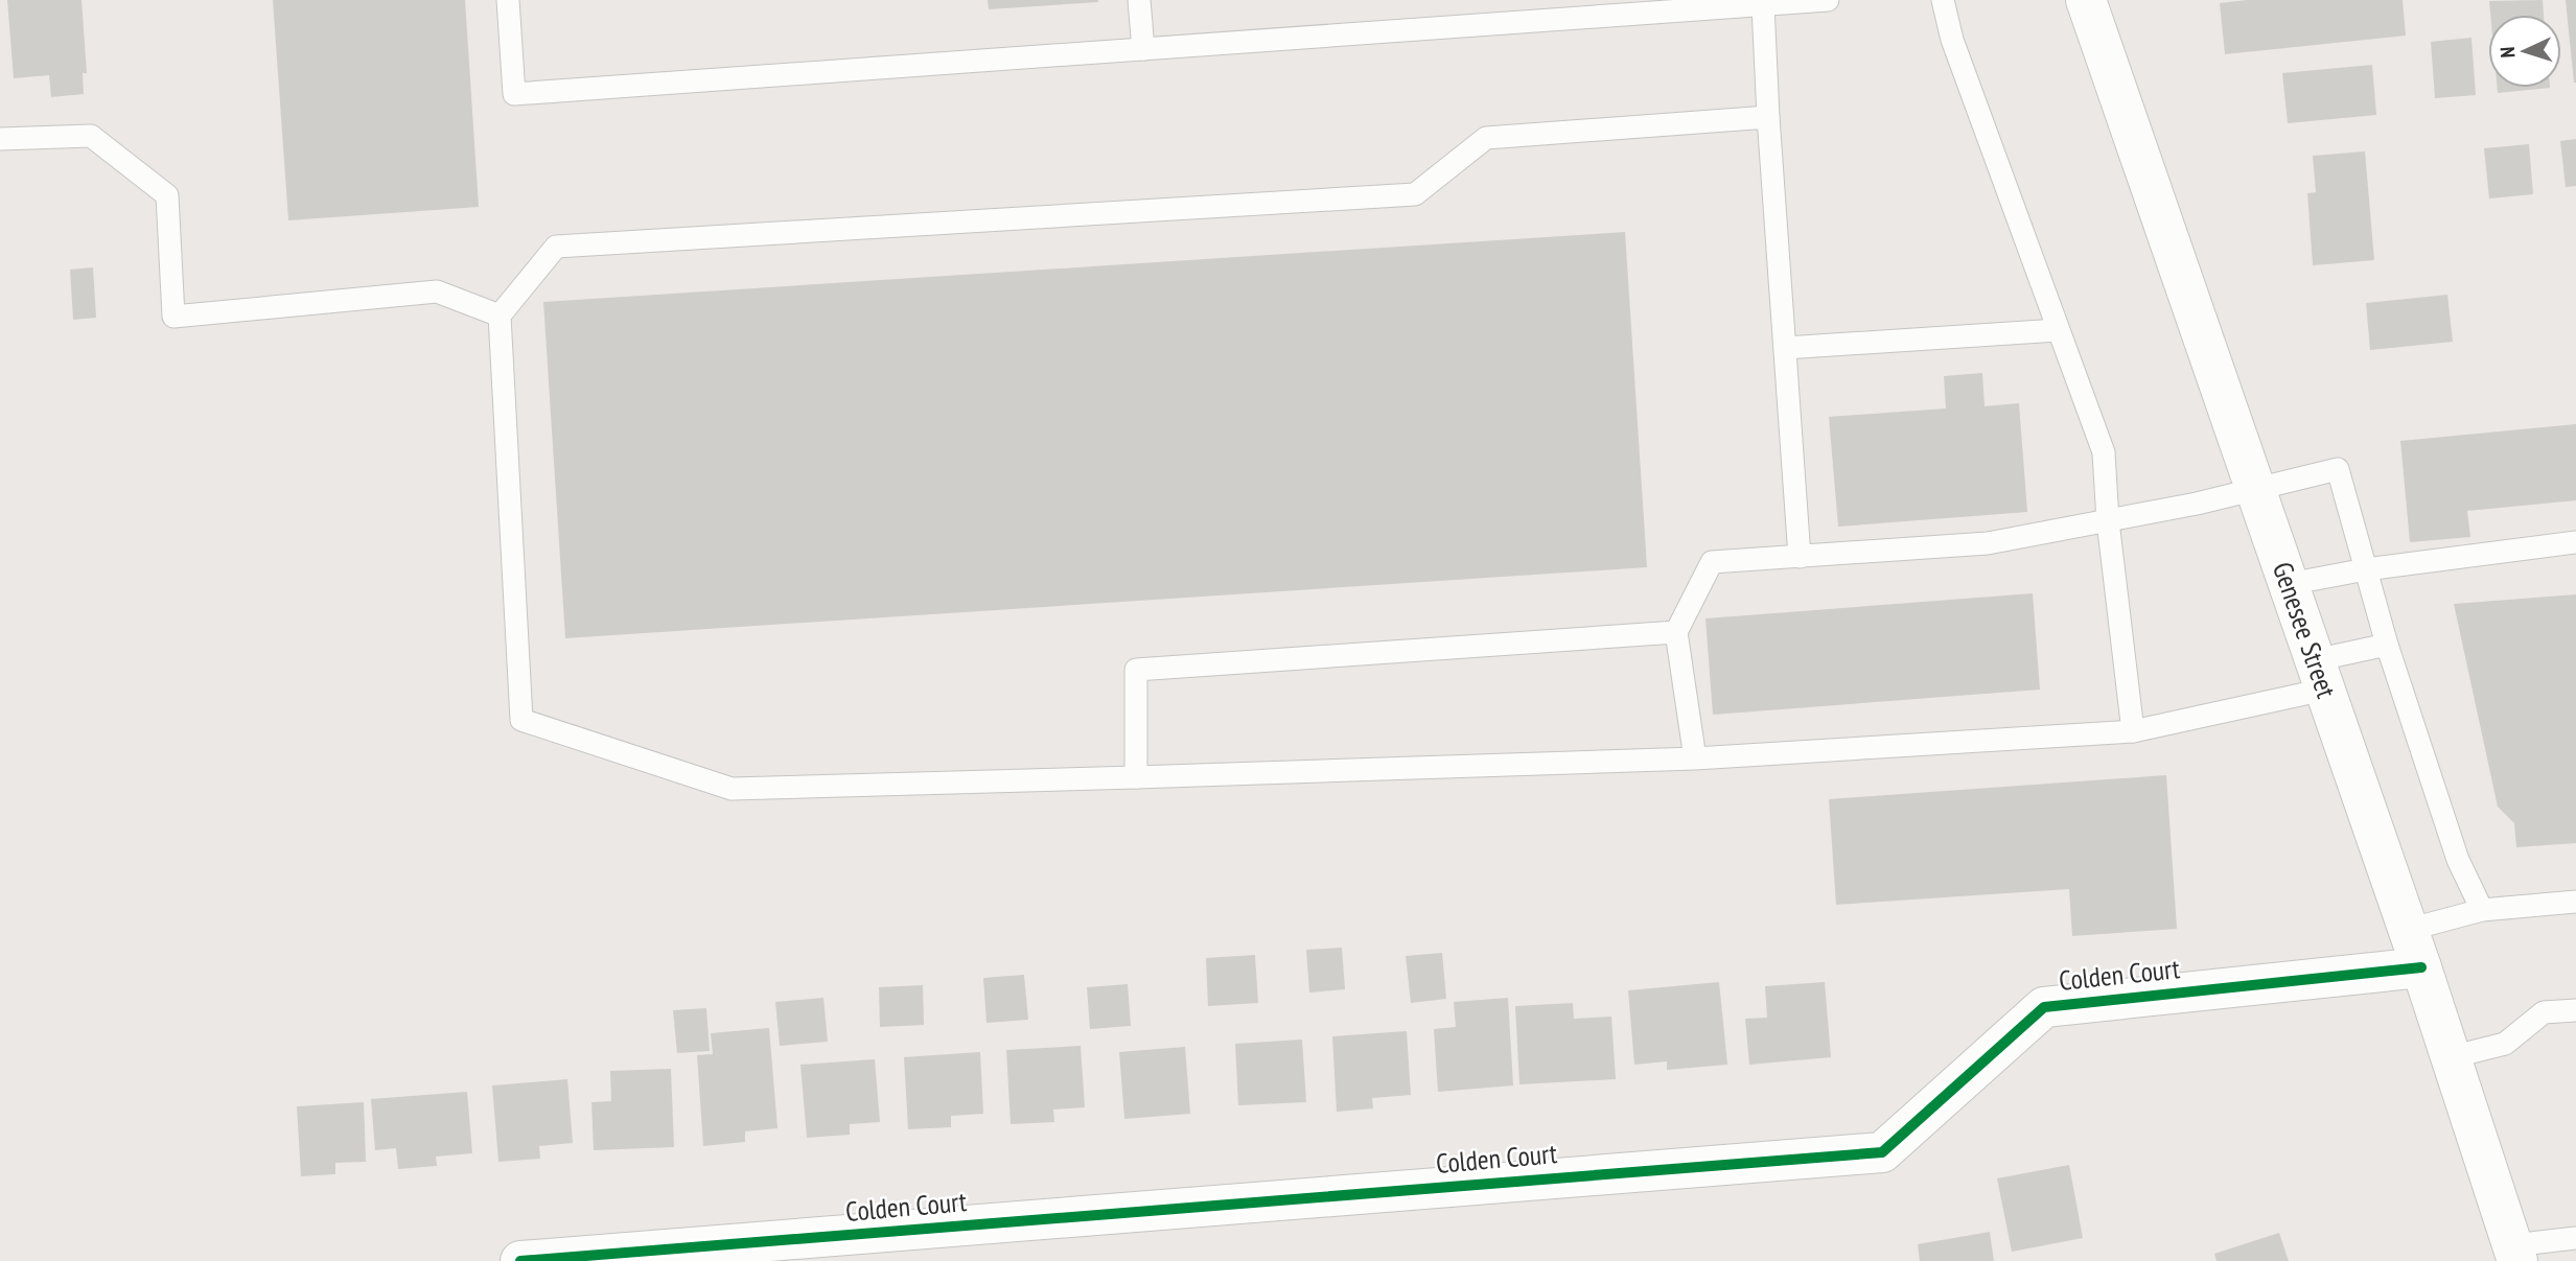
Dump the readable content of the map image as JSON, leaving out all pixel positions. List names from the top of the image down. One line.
{"streets":{"street":["Genesee Street","Colden Court"]},"crossings":[["Genesee Street","Colden Court"]],"north":"left"}
